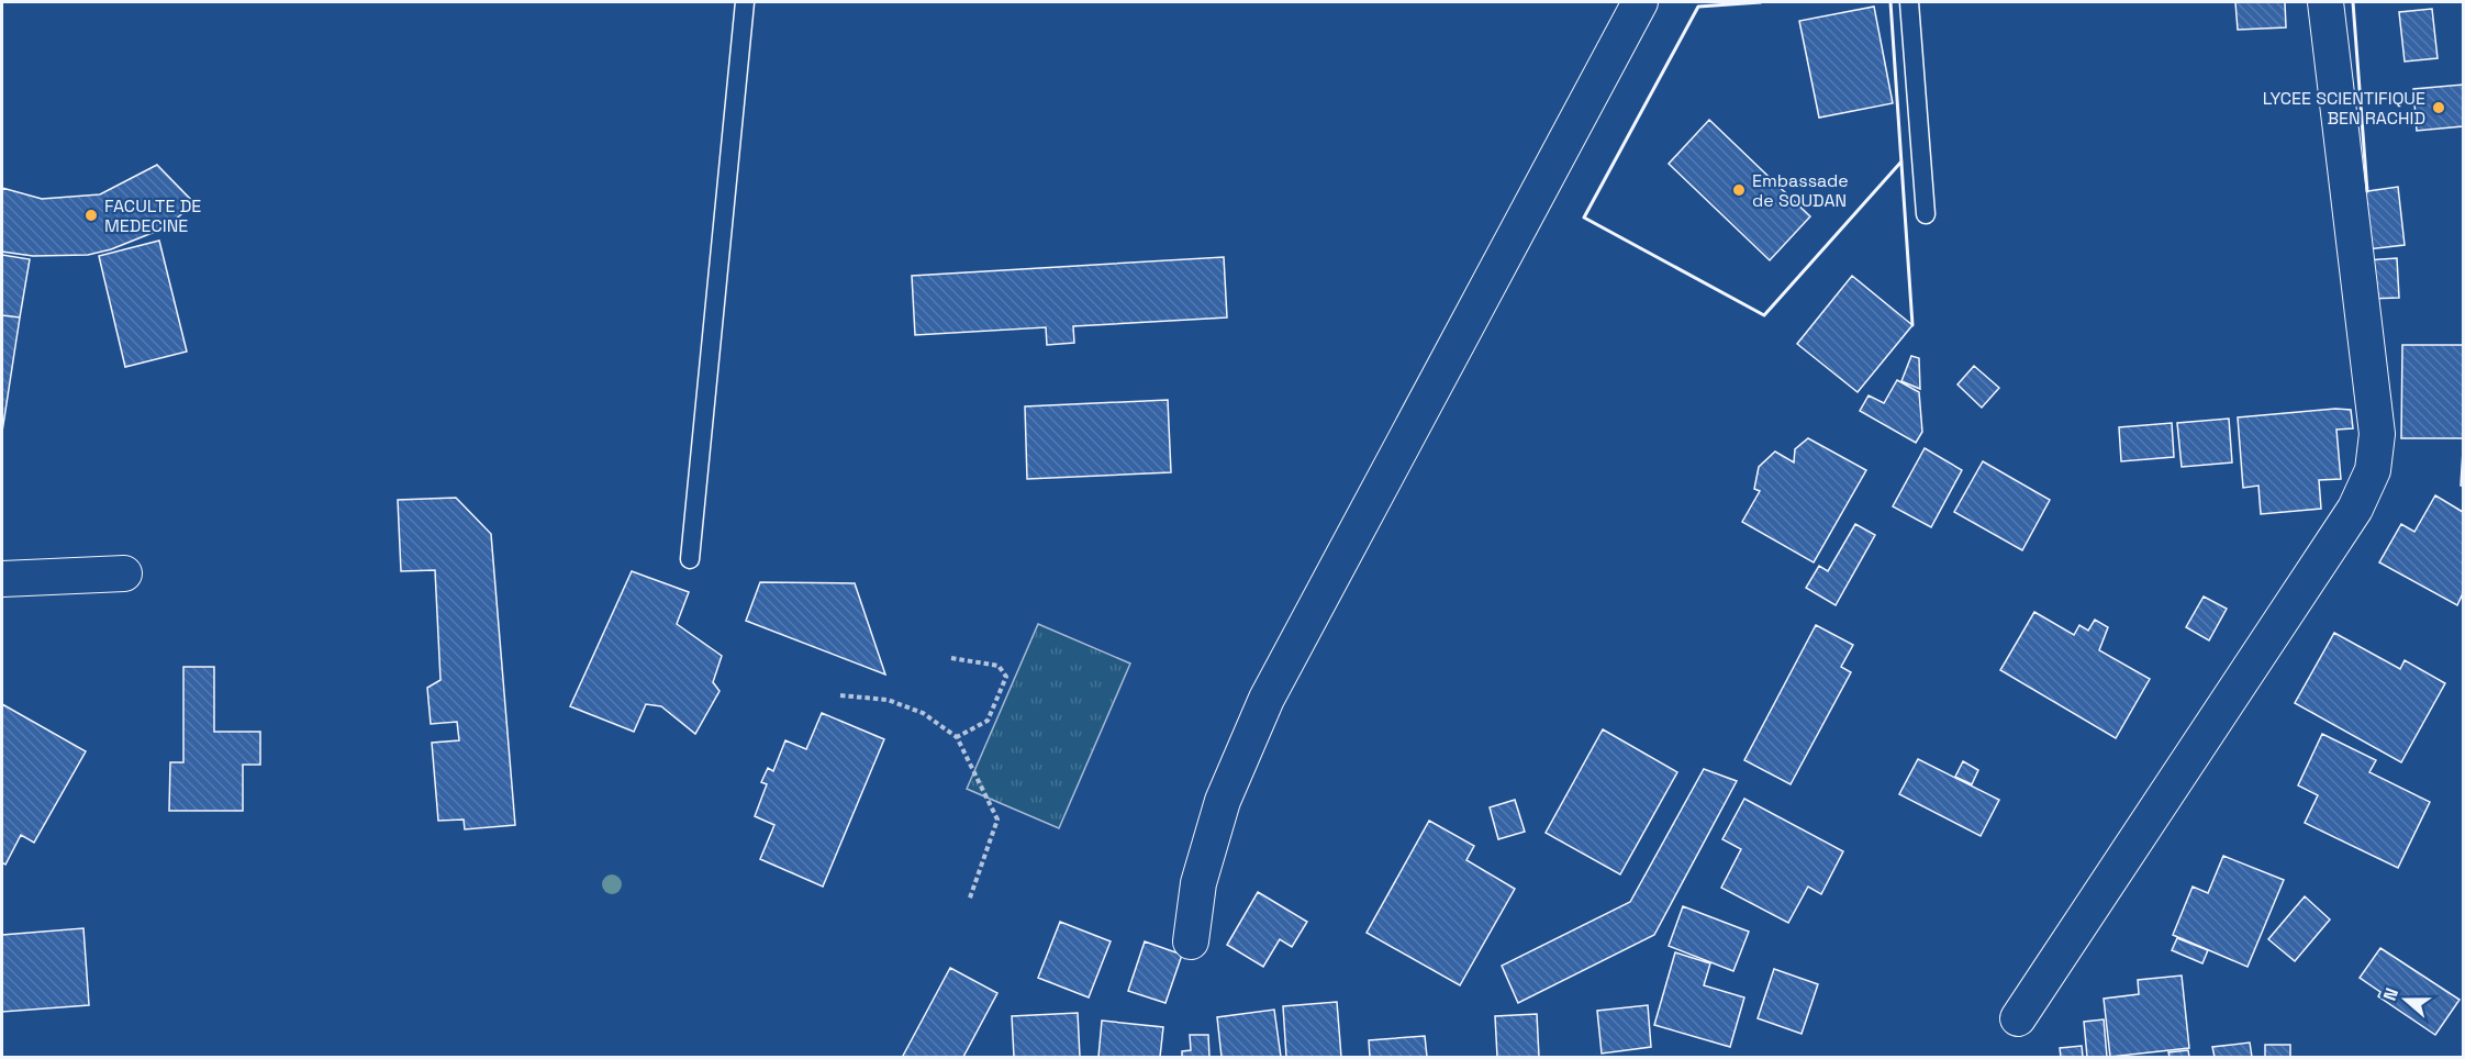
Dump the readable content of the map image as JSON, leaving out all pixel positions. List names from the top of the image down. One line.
{"places":["LYCEE SCIENTIFIQUE BEN RACHID","Embassade de SOUDAN","FACULTE DE MEDECINE"],"north":"left"}
